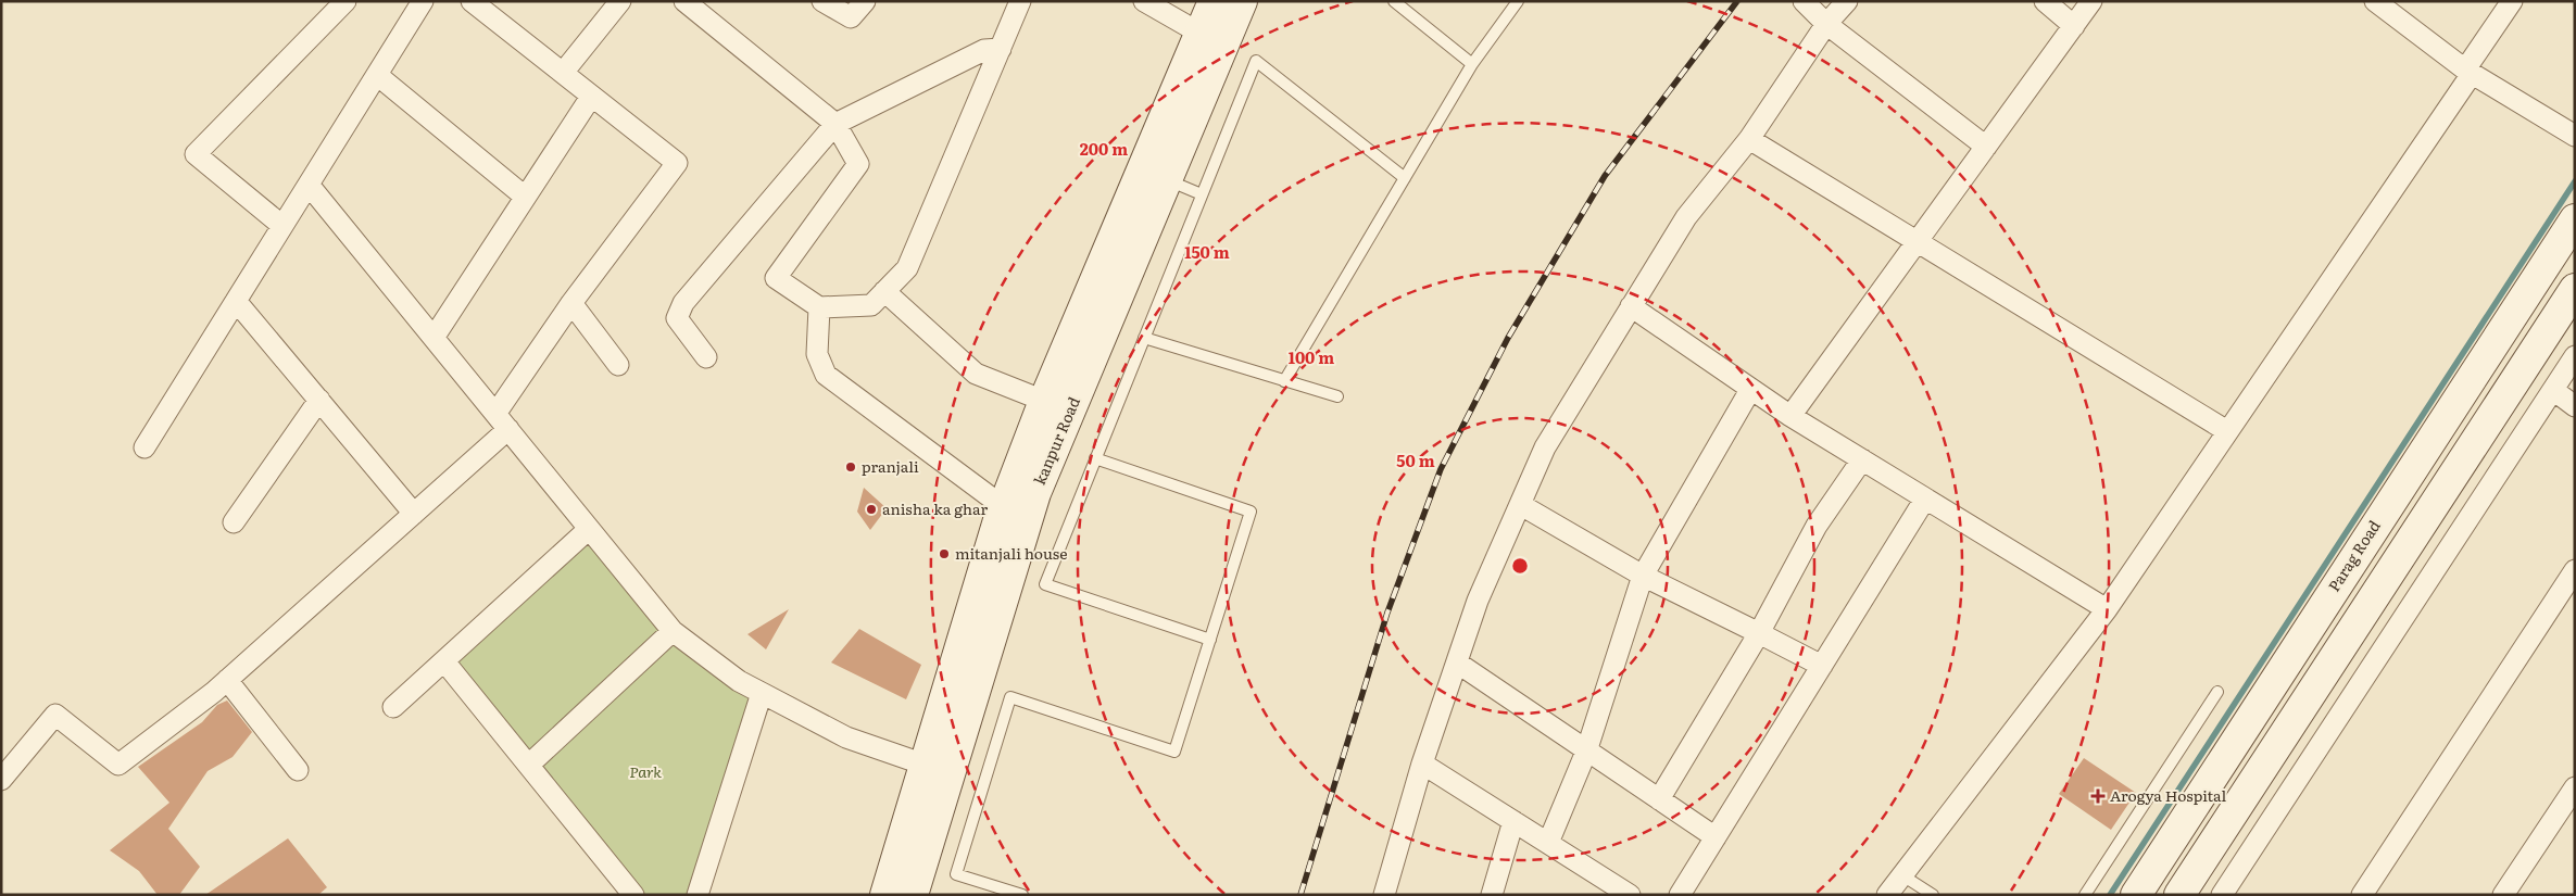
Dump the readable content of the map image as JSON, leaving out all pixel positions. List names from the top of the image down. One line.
{"streets":{"street":["kanpur Road","Parag Road"]},"parks":["Park"],"places":{"other":["pranjali","anisha ka ghar","mitanjali house"],"health":["Arogya Hospital"]},"rings":["200 m","150 m","100 m","50 m"]}
